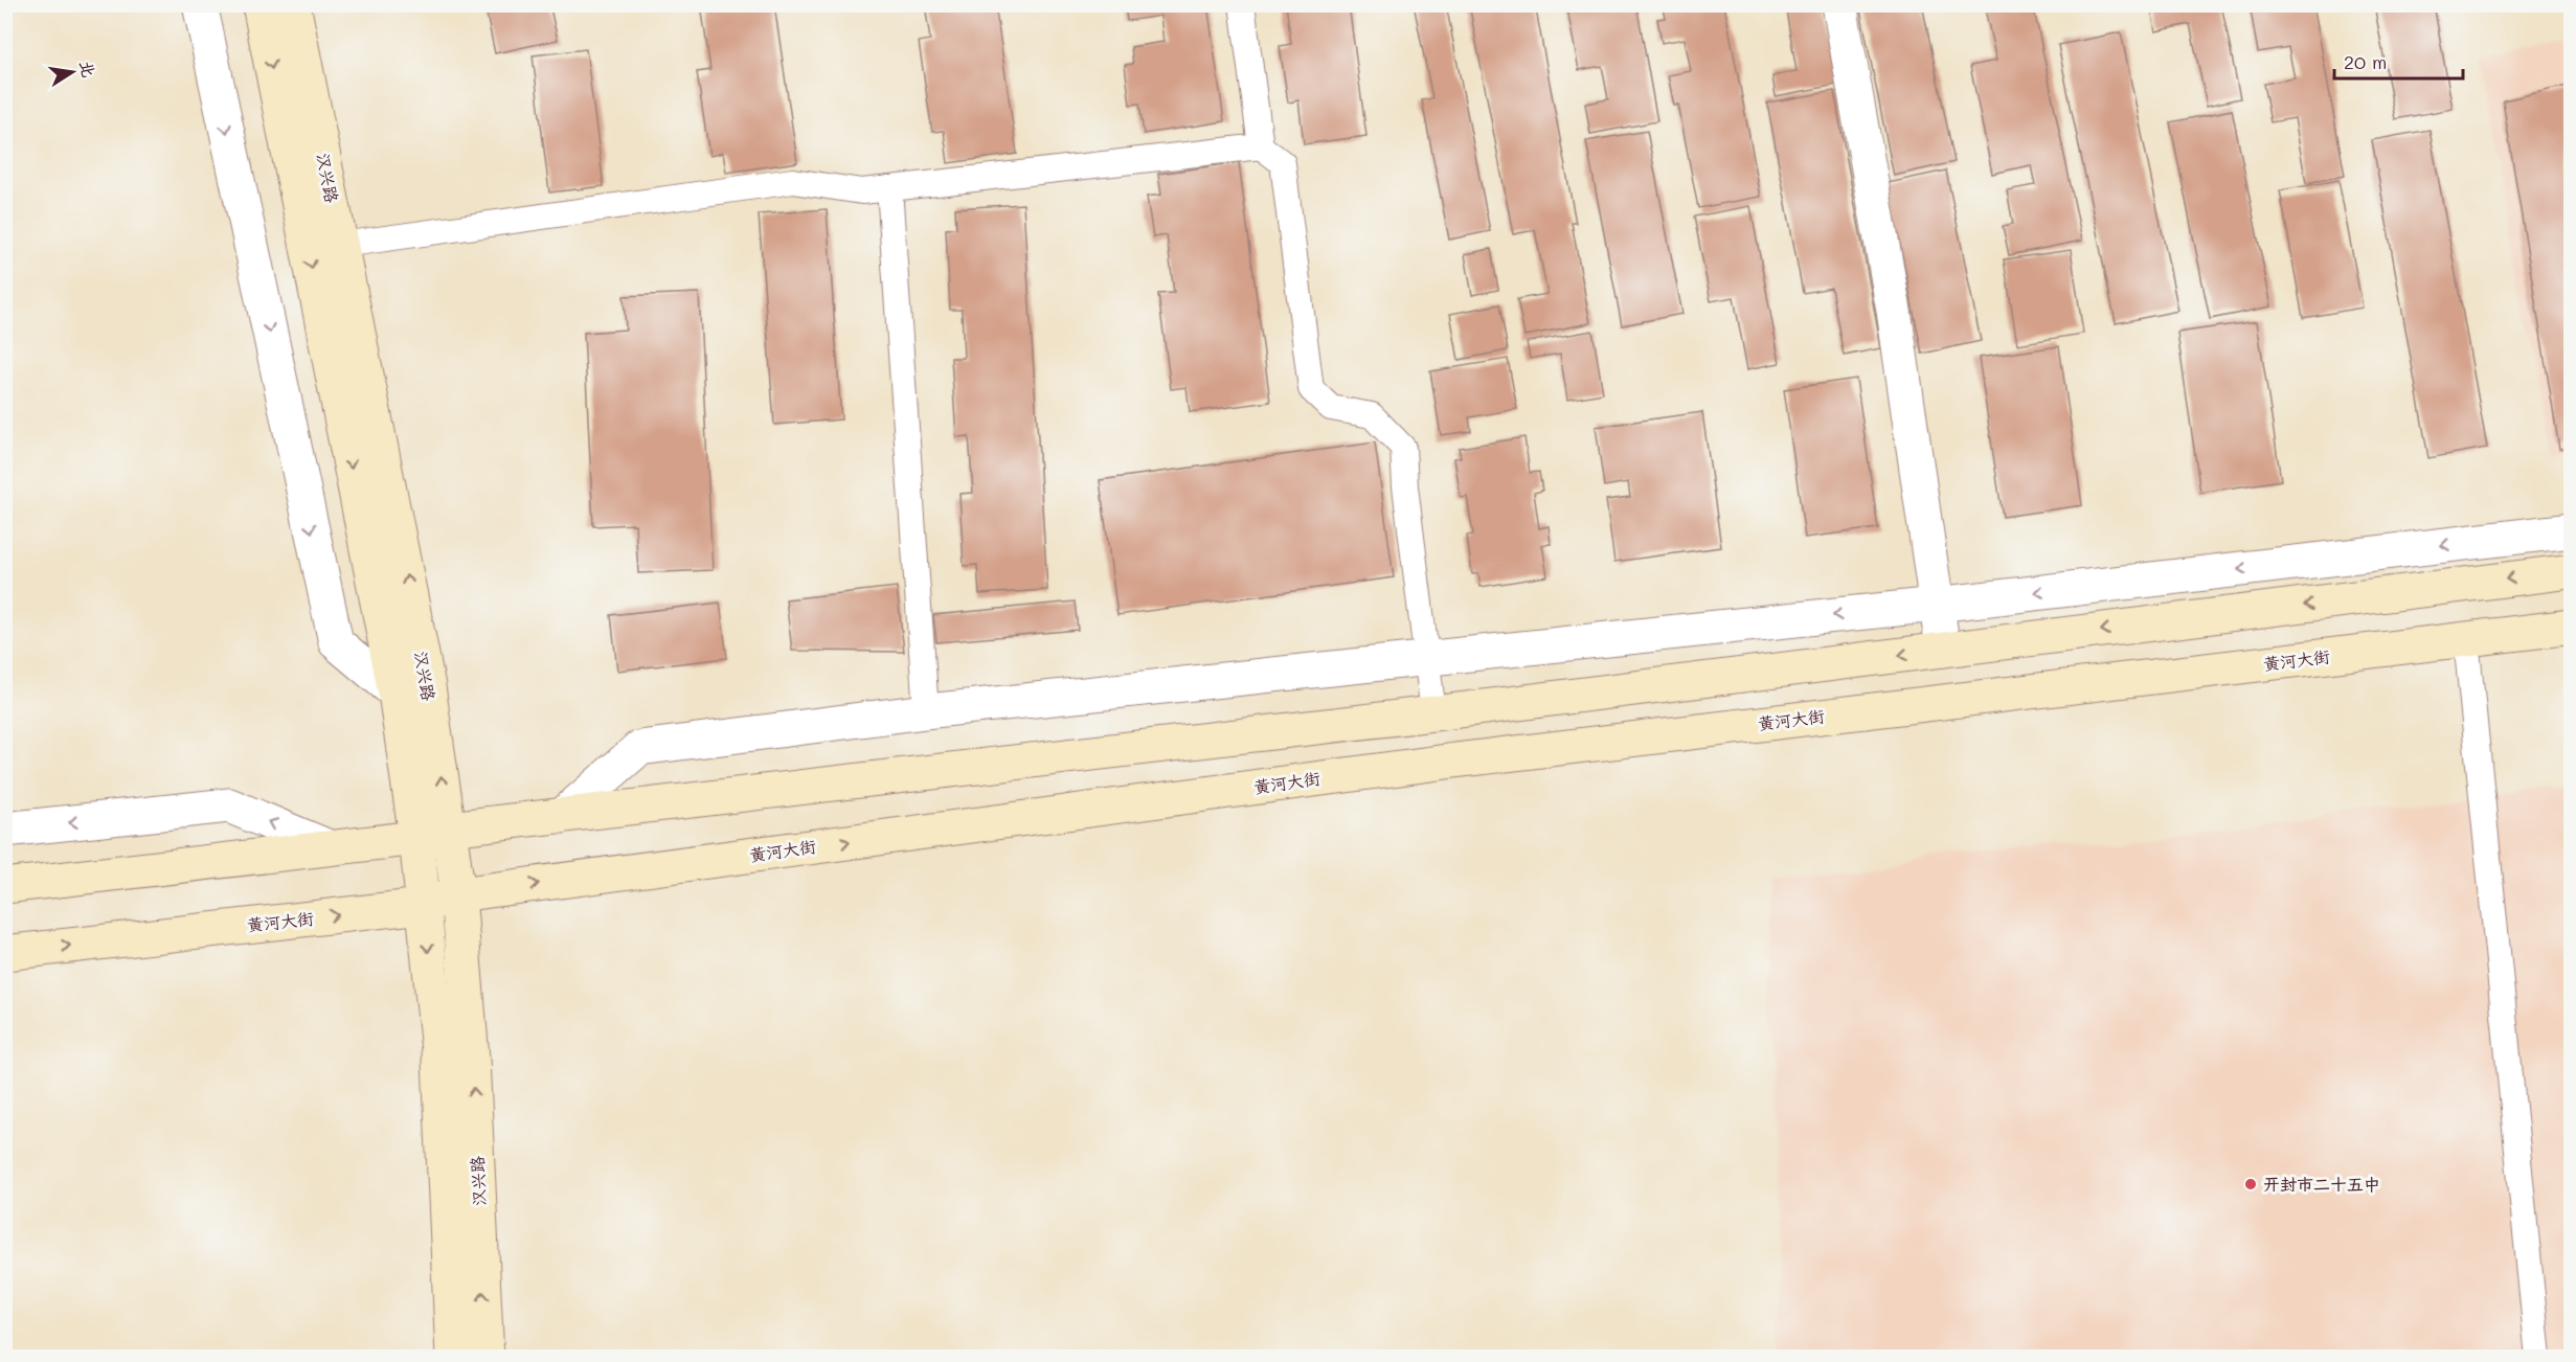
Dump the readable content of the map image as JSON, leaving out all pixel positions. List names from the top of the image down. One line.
{"streets":{"main road":["汉兴路","黄河大街"]},"crossings":[["汉兴路","黄河大街"]],"places":["开封市二十五中"],"scale_bar":"20 m","north":"right"}
